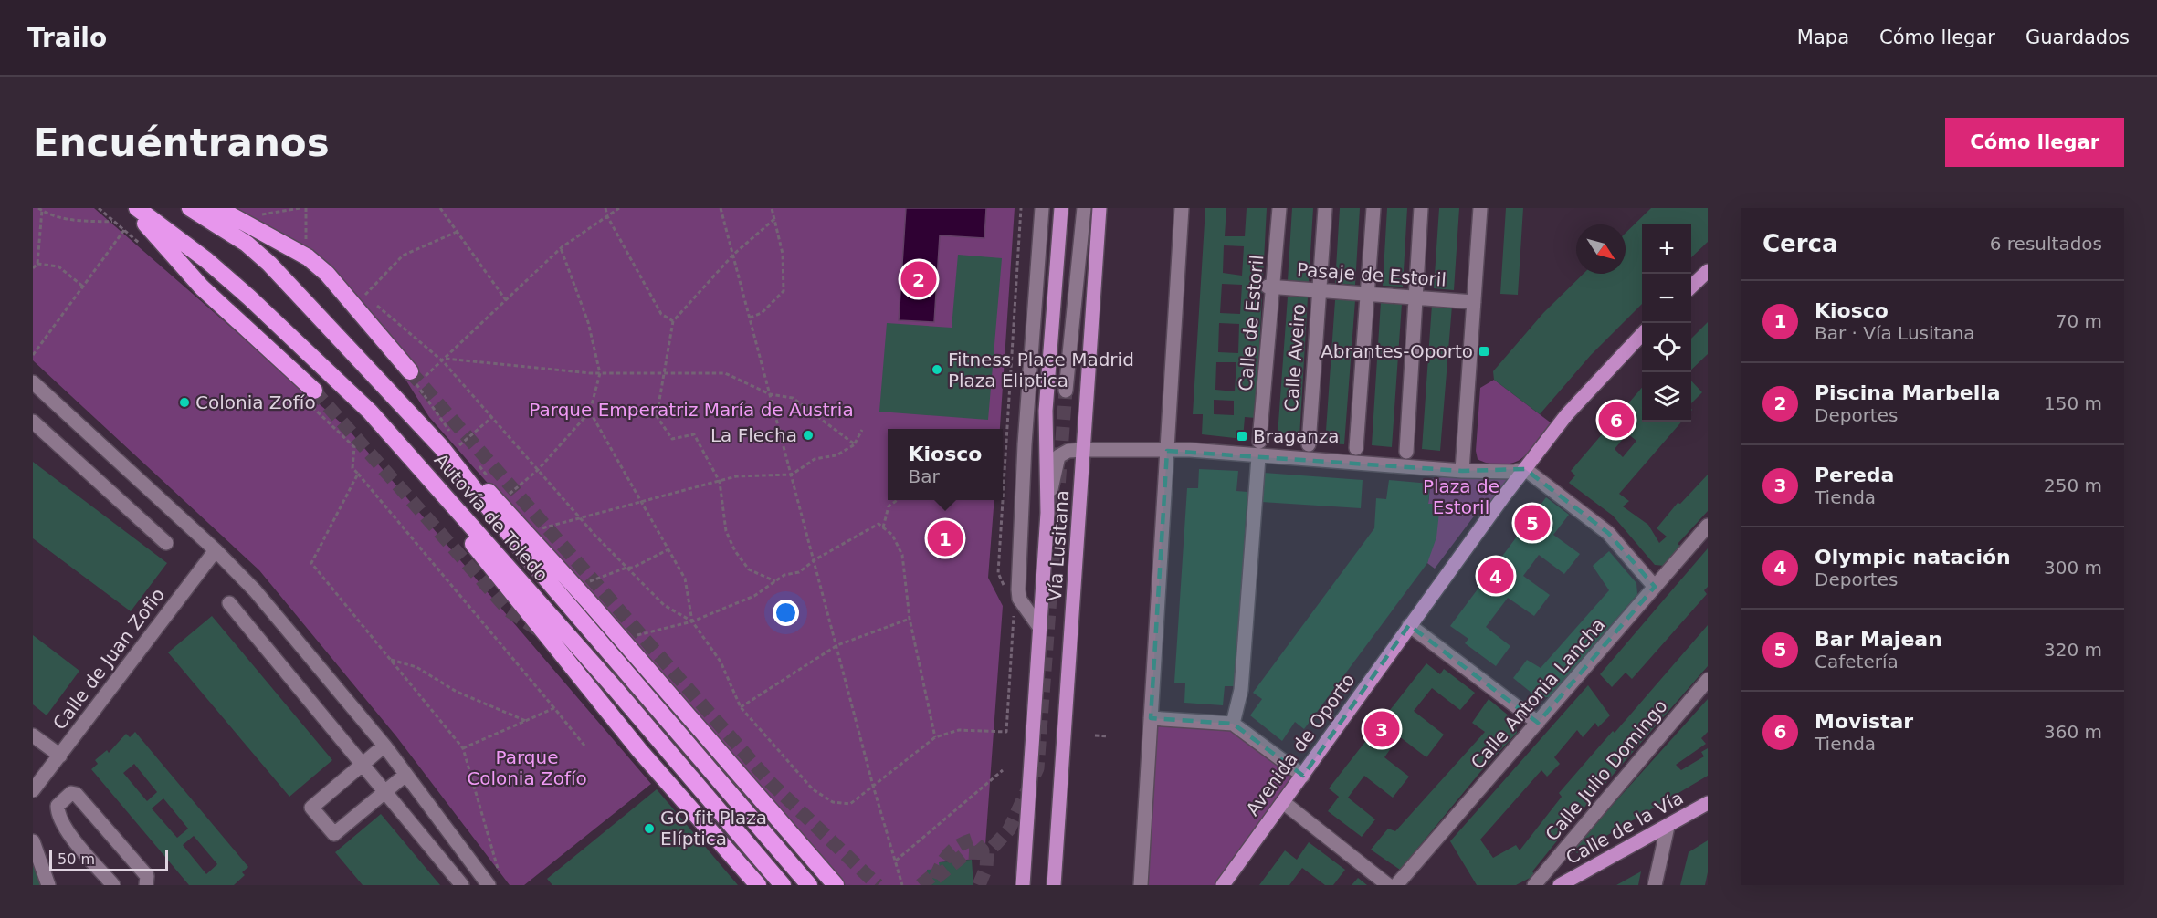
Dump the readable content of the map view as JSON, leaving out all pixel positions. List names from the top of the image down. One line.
{"streets":{"highway":["Autovía de Toledo"],"main road":["Vía Lusitana","Avenida de Oporto","Calle de la Vía"],"street":["Pasaje de Estoril","Calle de Estoril","Calle Aveiro","Calle de Juan Zofio","Calle Antonia Lancha","Calle Julio Domingo"]},"crossings":[["Pasaje de Estoril","Calle de Estoril"],["Pasaje de Estoril","Calle Aveiro"]],"parks":["Parque Emperatriz María de Austria","Plaza de Estoril","Parque Colonia Zofío"],"places":{"transit":["Abrantes-Oporto","Braganza"],"other":["Fitness Place Madrid Plaza Eliptica","Colonia Zofío","La Flecha","GO fit Plaza Elíptica"]},"scale_bar":"50 m","north":"bottom right","page":{"header":"Trailo","nav":["Mapa","Cómo llegar","Guardados"],"buttons":"Cómo llegar","title":"Encuéntranos","heading":["Cerca","6 resultados"],"map_buttons":["+","−"],"pins":["2","6","5","1","4","3"],"list":[{"mark":"1","name":"Kiosco","note":"Bar · Vía Lusitana","value":"70 m"},{"mark":"2","name":"Piscina Marbella","note":"Deportes","value":"150 m"},{"mark":"3","name":"Pereda","note":"Tienda","value":"250 m"},{"mark":"4","name":"Olympic natación","note":"Deportes","value":"300 m"},{"mark":"5","name":"Bar Majean","note":"Cafetería","value":"320 m"},{"mark":"6","name":"Movistar","note":"Tienda","value":"360 m"}],"popup":["Kiosco","Bar"],"scale":"50 m"}}
